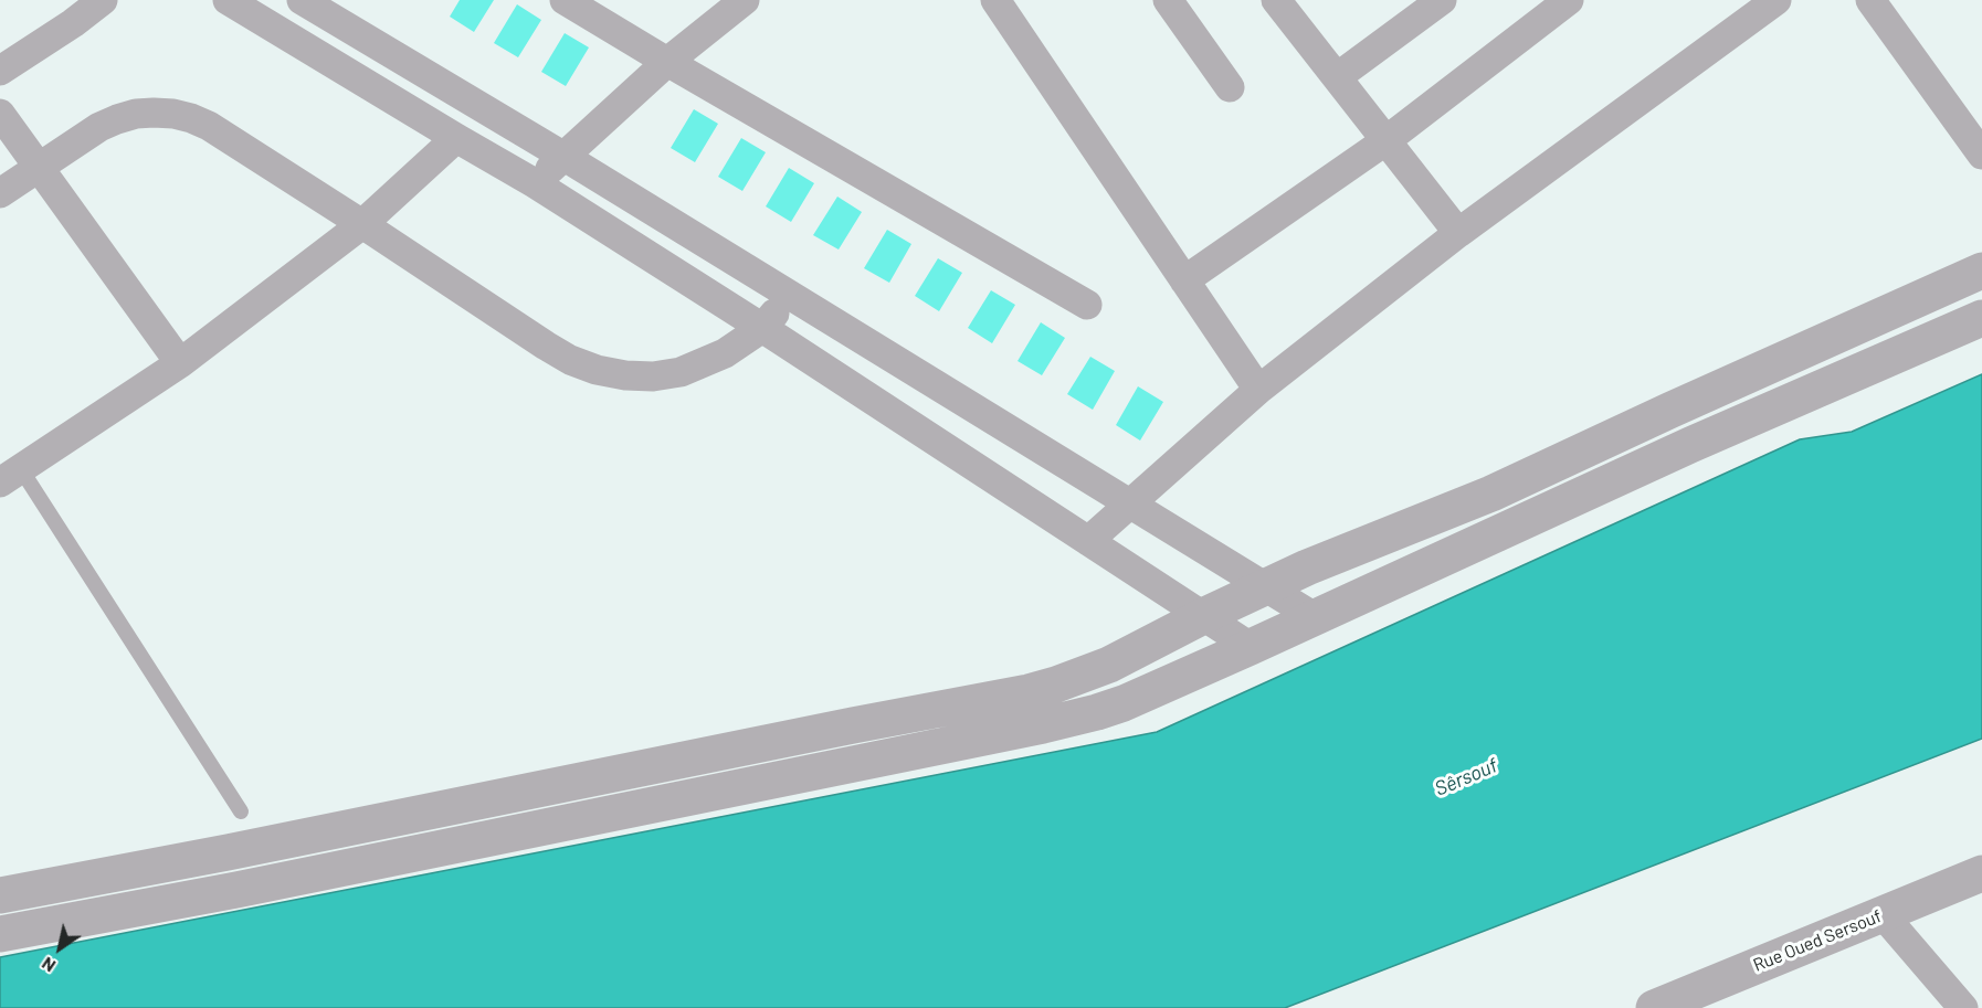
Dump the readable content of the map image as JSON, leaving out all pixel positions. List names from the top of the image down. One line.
{"streets":{"street":["Rue Oued Sersouf"]},"water":["Sêrsouf"],"north":"bottom left"}
